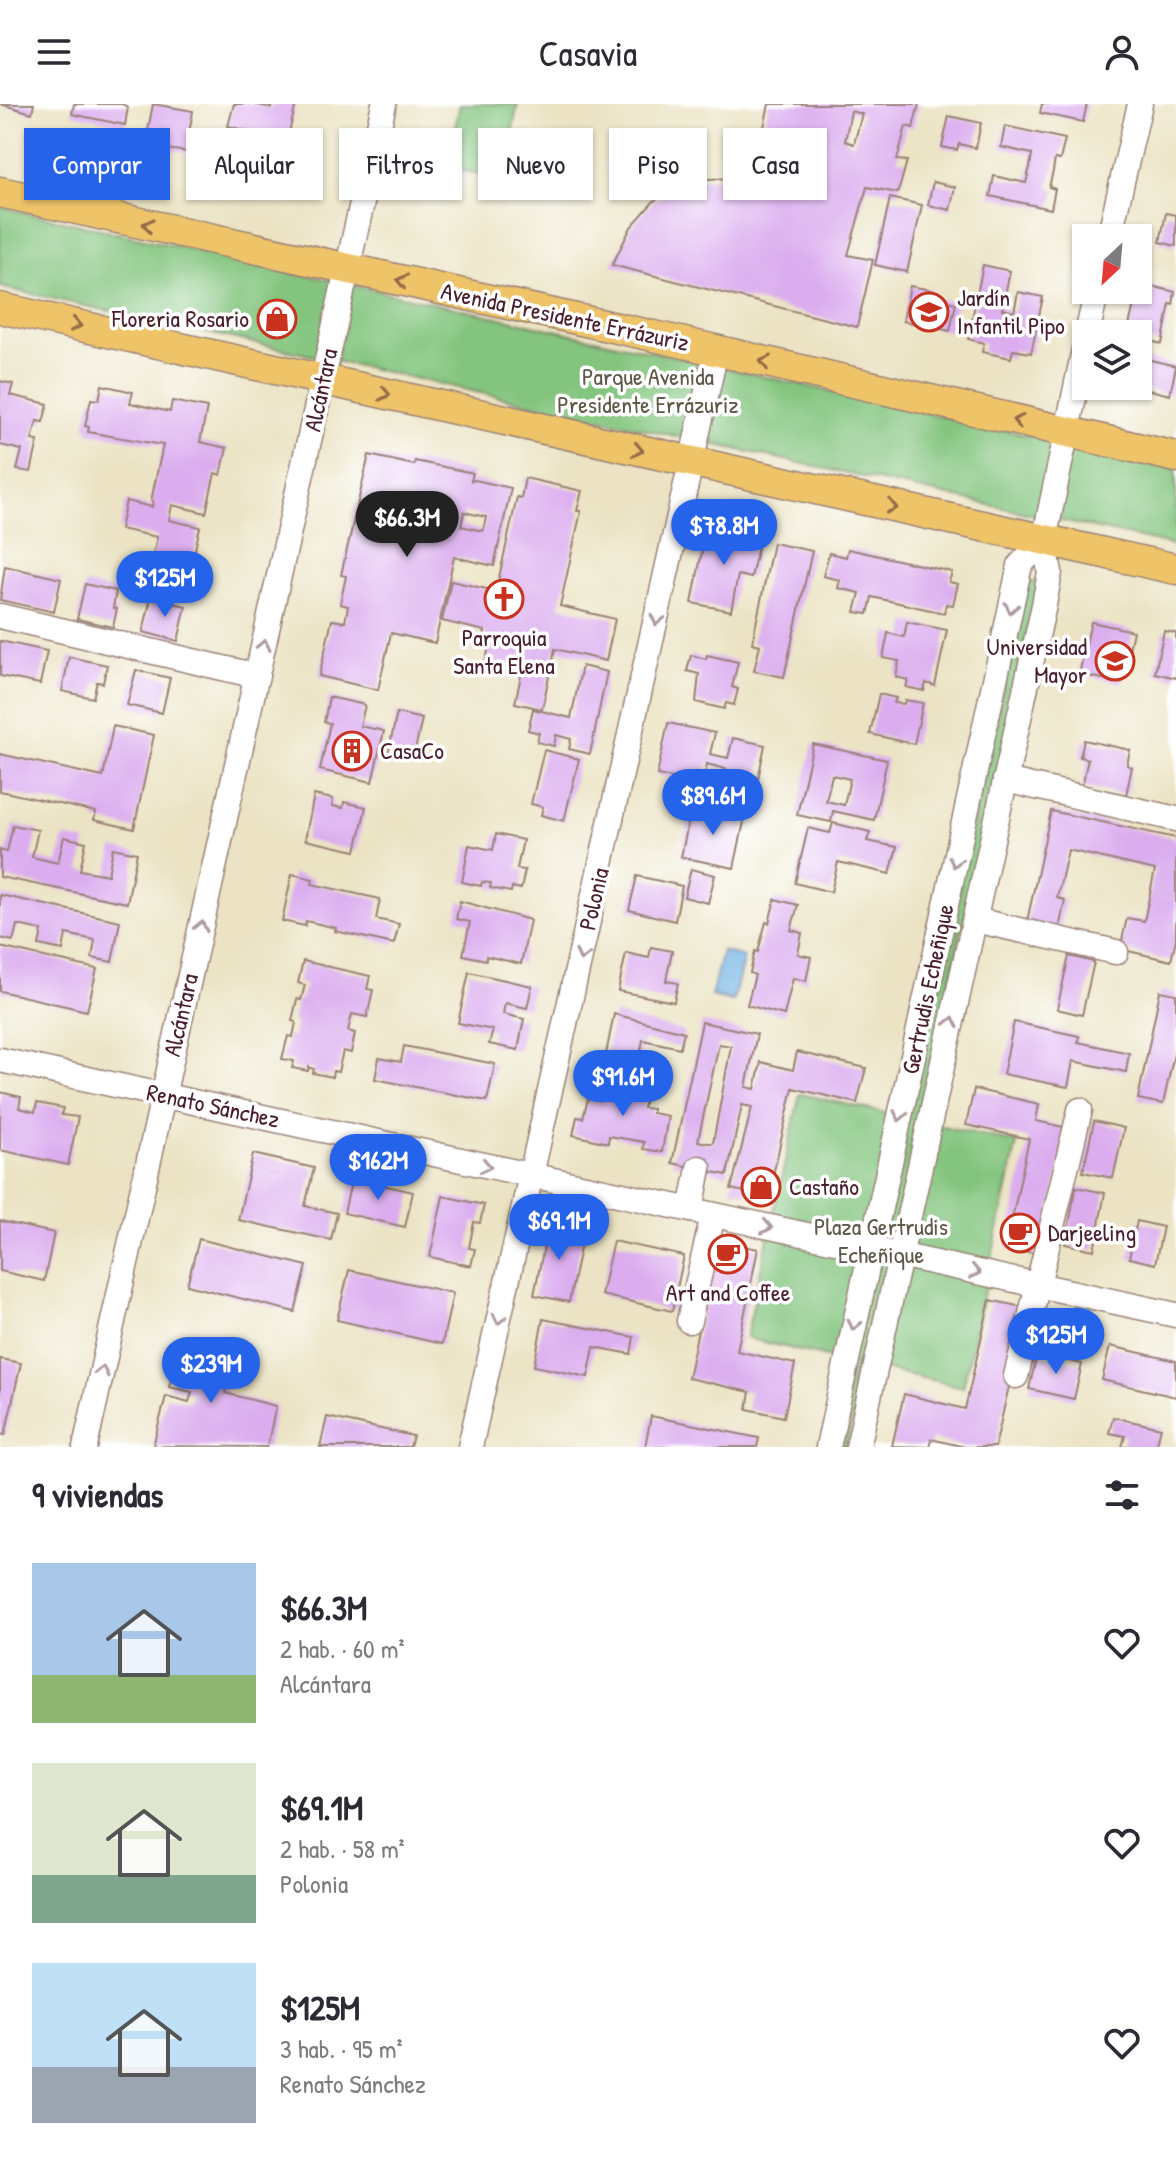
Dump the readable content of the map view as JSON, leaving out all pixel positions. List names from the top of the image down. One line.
{"streets":{"main road":["Avenida Presidente Errázuriz"],"street":["Alcántara","Polonia","Gertrudis Echeñique","Renato Sánchez"]},"crossings":[["Avenida Presidente Errázuriz","Alcántara"],["Avenida Presidente Errázuriz","Polonia"],["Avenida Presidente Errázuriz","Gertrudis Echeñique"],["Alcántara","Renato Sánchez"],["Polonia","Renato Sánchez"],["Gertrudis Echeñique","Renato Sánchez"]],"one_way":["Alcántara","Polonia","Renato Sánchez"],"parks":["Parque Avenida Presidente Errázuriz","Plaza Gertrudis Echeñique"],"places":{"school or university":["Jardín Infantil Pipo","Universidad Mayor"],"shop":["Floreria Rosario","Castaño"],"church":["Parroquia Santa Elena"],"building":["CasaCo"],"cafe":["Darjeeling","Art and Coffee"]},"north":"bottom left","page":{"header":"Casavia","chip":["Comprar","Alquilar","Filtros","Nuevo","Piso","Casa"],"price":["$66.3M","$78.8M","$125M","$89.6M","$91.6M","$162M","$69.1M","$125M","$239M"],"heading":"9 viviendas","list":[{"name":"$66.3M","note":"2 hab. · 60 m² · Alcántara"},{"name":"$69.1M","note":"2 hab. · 58 m² · Polonia"},{"name":"$125M","note":"3 hab. · 95 m² · Renato Sánchez"}]}}
